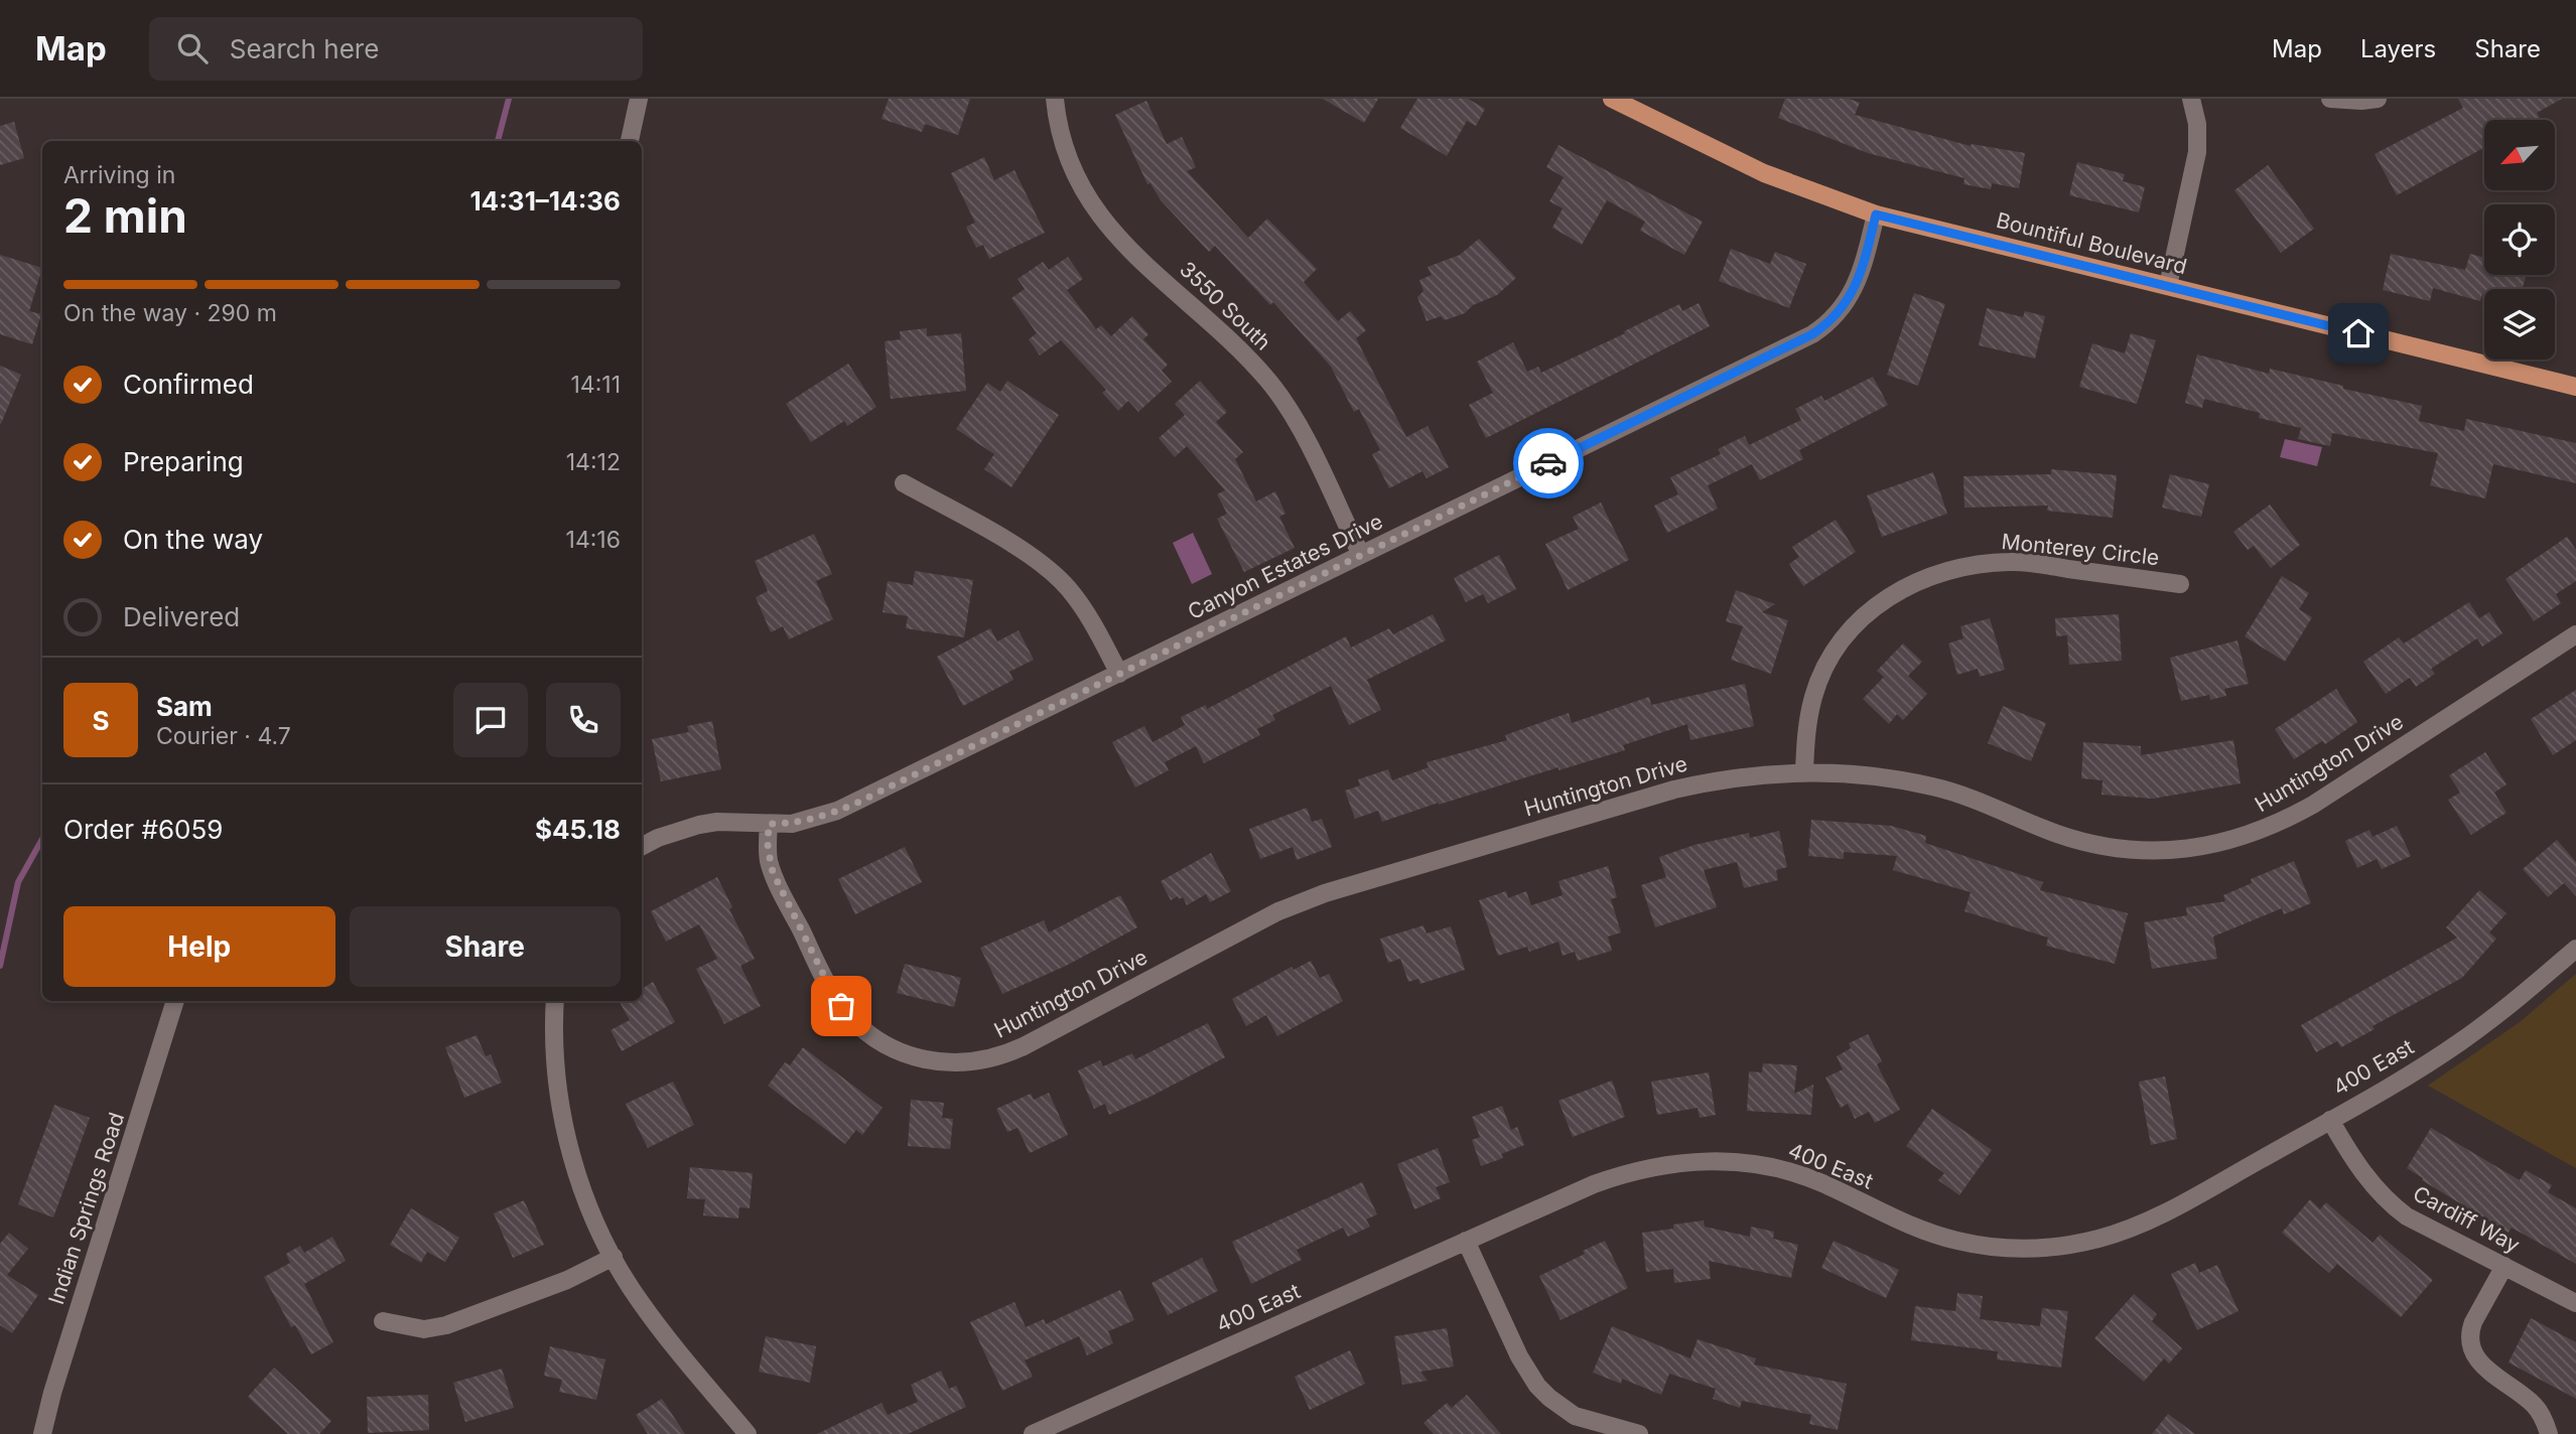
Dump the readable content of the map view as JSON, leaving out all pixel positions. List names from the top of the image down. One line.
{"streets":{"main road":["Bountiful Boulevard"],"street":["3550 South","Monterey Circle","Canyon Estates Drive","Huntington Drive","400 East","Indian Springs Road","Cardiff Way"]},"crossings":[["Bountiful Boulevard","Canyon Estates Drive"],["3550 South","Canyon Estates Drive"],["Monterey Circle","Huntington Drive"],["Canyon Estates Drive","Huntington Drive"],["400 East","Cardiff Way"]],"north":"bottom left","page":{"header":"Map","search":"Search here","nav":["Map","Layers","Share"],"heading":["2 min","Arriving in","14:31–14:36"],"panel":["Sam","Courier · 4.7","Order #6059","$45.18"],"bar":"On the way · 290 m","list":[["Confirmed","14:11"],["Preparing","14:12"],["On the way","14:16"],"Delivered"],"round":"S","buttons":["Help","Share"]}}
